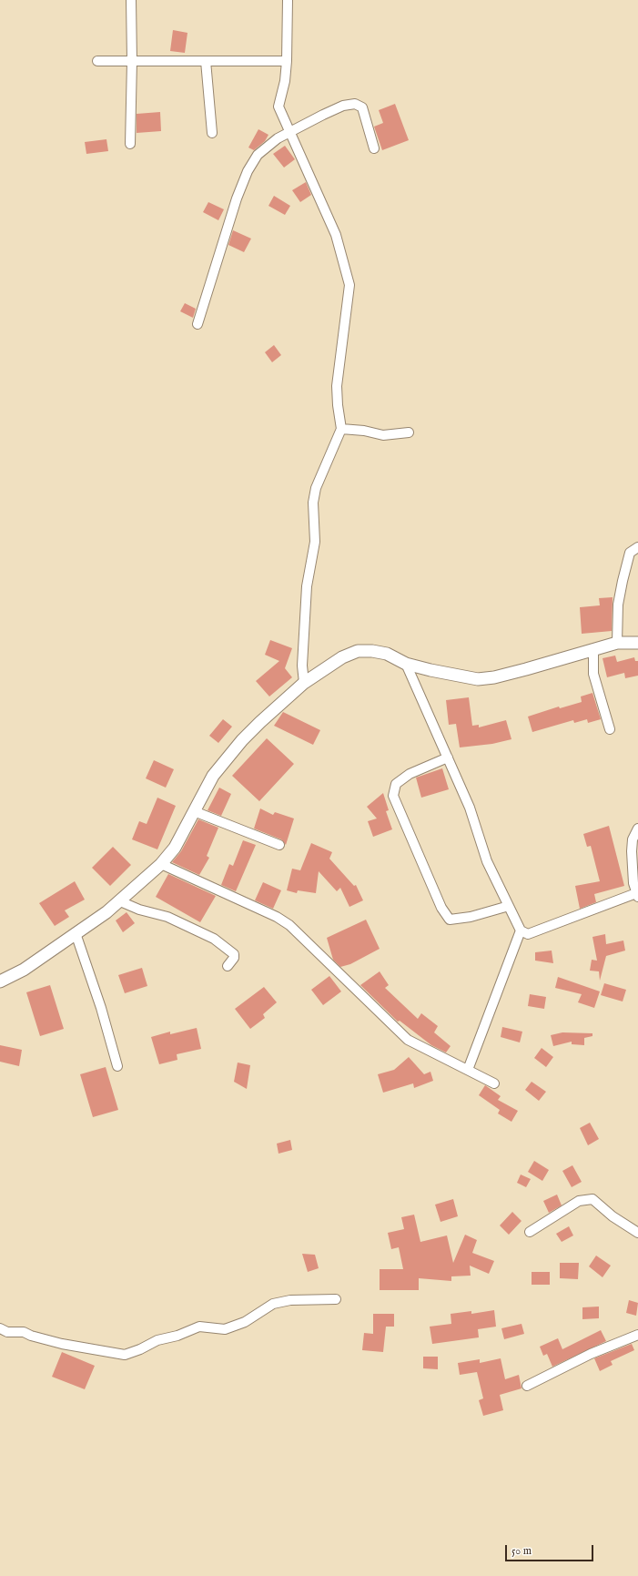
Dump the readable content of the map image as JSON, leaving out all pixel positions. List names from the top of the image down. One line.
{"scale_bar":"50 m"}
